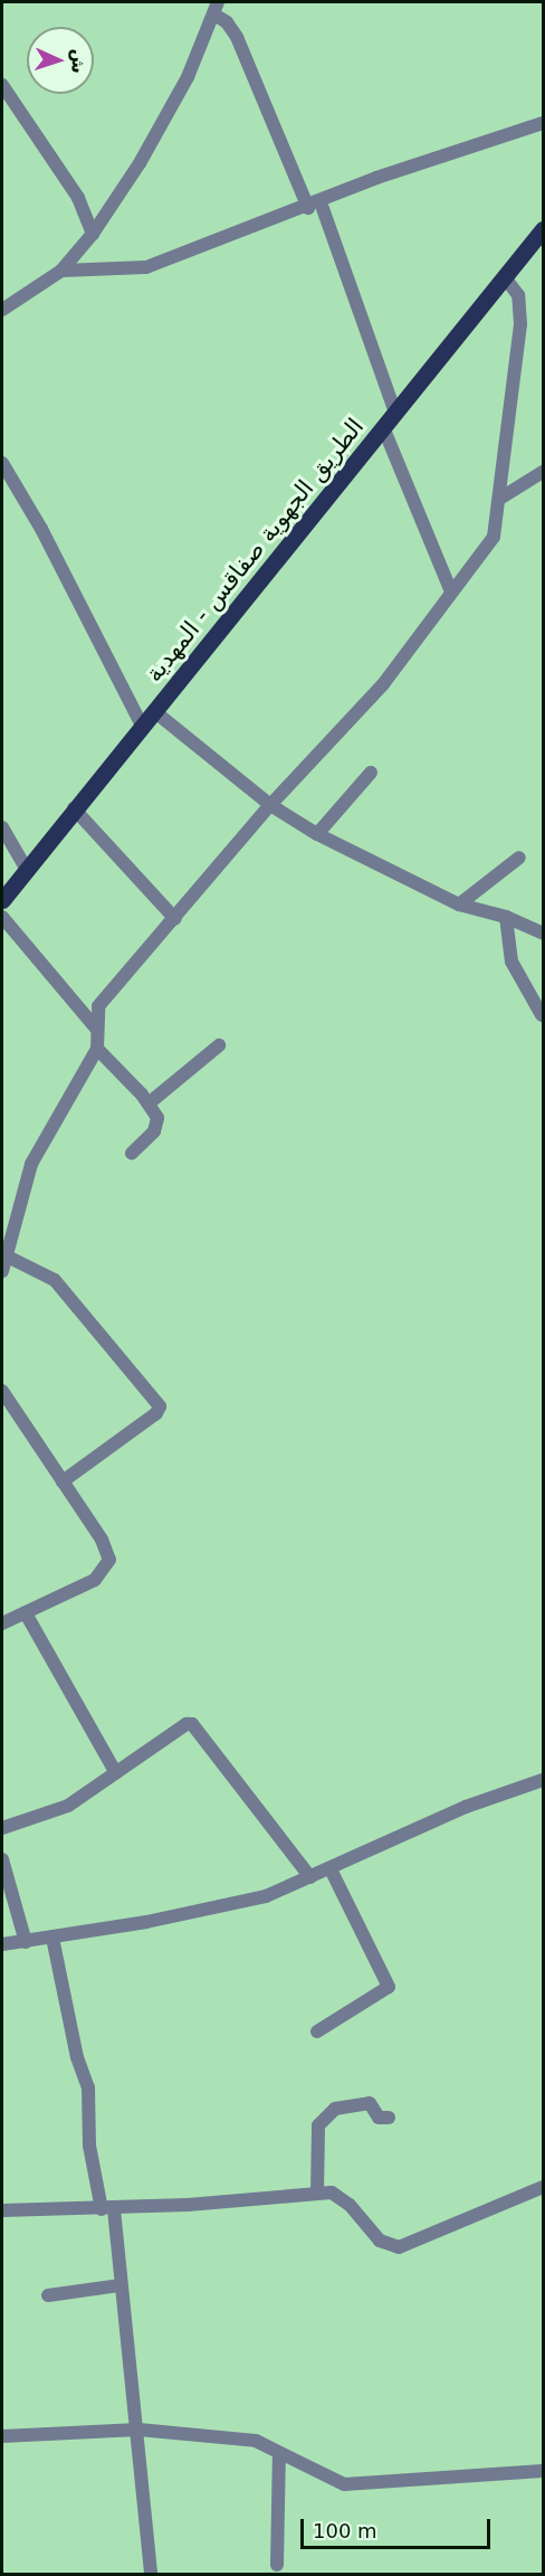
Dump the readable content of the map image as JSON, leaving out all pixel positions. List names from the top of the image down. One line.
{"streets":{"main road":["الطريق الجهوية صفاقس - المهدية"]},"scale_bar":"100 m","north":"right"}
